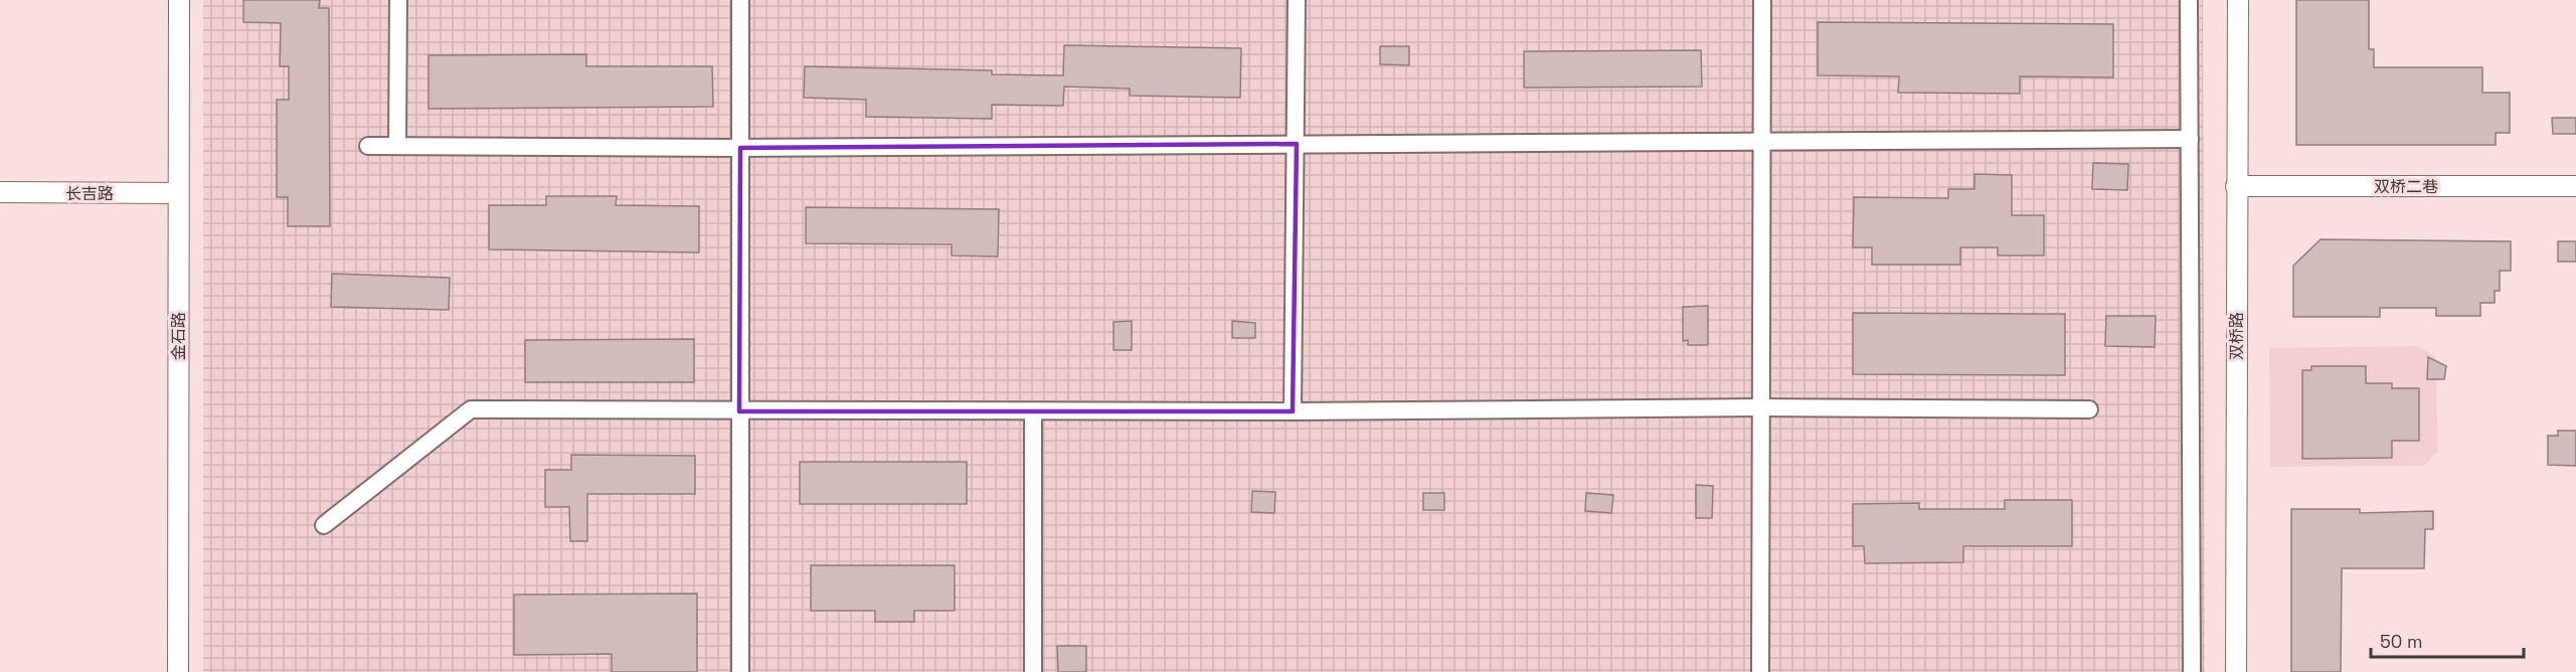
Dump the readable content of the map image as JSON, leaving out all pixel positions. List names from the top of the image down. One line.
{"streets":{"street":["双桥二巷","长吉路","金石路","双桥路"]},"crossings":[["双桥二巷","双桥路"],["长吉路","金石路"]],"scale_bar":"50 m"}
